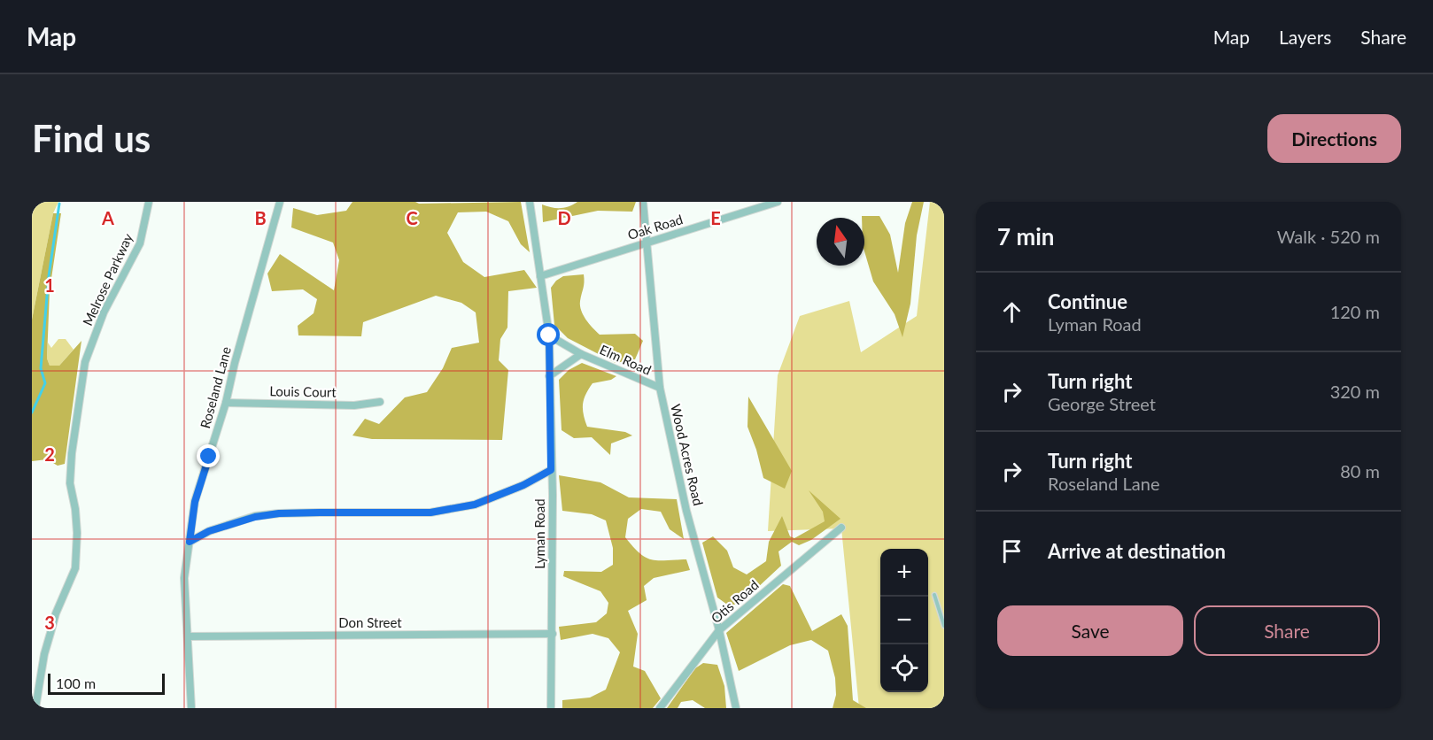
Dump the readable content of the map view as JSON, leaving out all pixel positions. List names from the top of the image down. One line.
{"streets":{"street":["Oak Road","Melrose Parkway","Elm Road","Roseland Lane","Louis Court","Wood Acres Road","Lyman Road","Otis Road","Don Street"]},"crossings":[["Oak Road","Wood Acres Road"],["Oak Road","Lyman Road"],["Elm Road","Wood Acres Road"],["Elm Road","Lyman Road"],["Roseland Lane","Louis Court"],["Roseland Lane","Don Street"],["Wood Acres Road","Otis Road"],["Lyman Road","Don Street"]],"scale_bar":"100 m","north":"top","page":{"header":"Map","nav":["Map","Layers","Share"],"buttons":["Directions",["Save","Share"]],"title":"Find us","heading":["7 min","Walk · 520 m"],"list":[["Continue","Lyman Road","120 m"],["Turn right","George Street","320 m"],["Turn right","Roseland Lane","80 m"],"Arrive at destination"],"map_buttons":["+","−"],"scale":"100 m"},"grid":{"columns":["A","B","C","D","E"],"rows":["1","2","3"]}}
